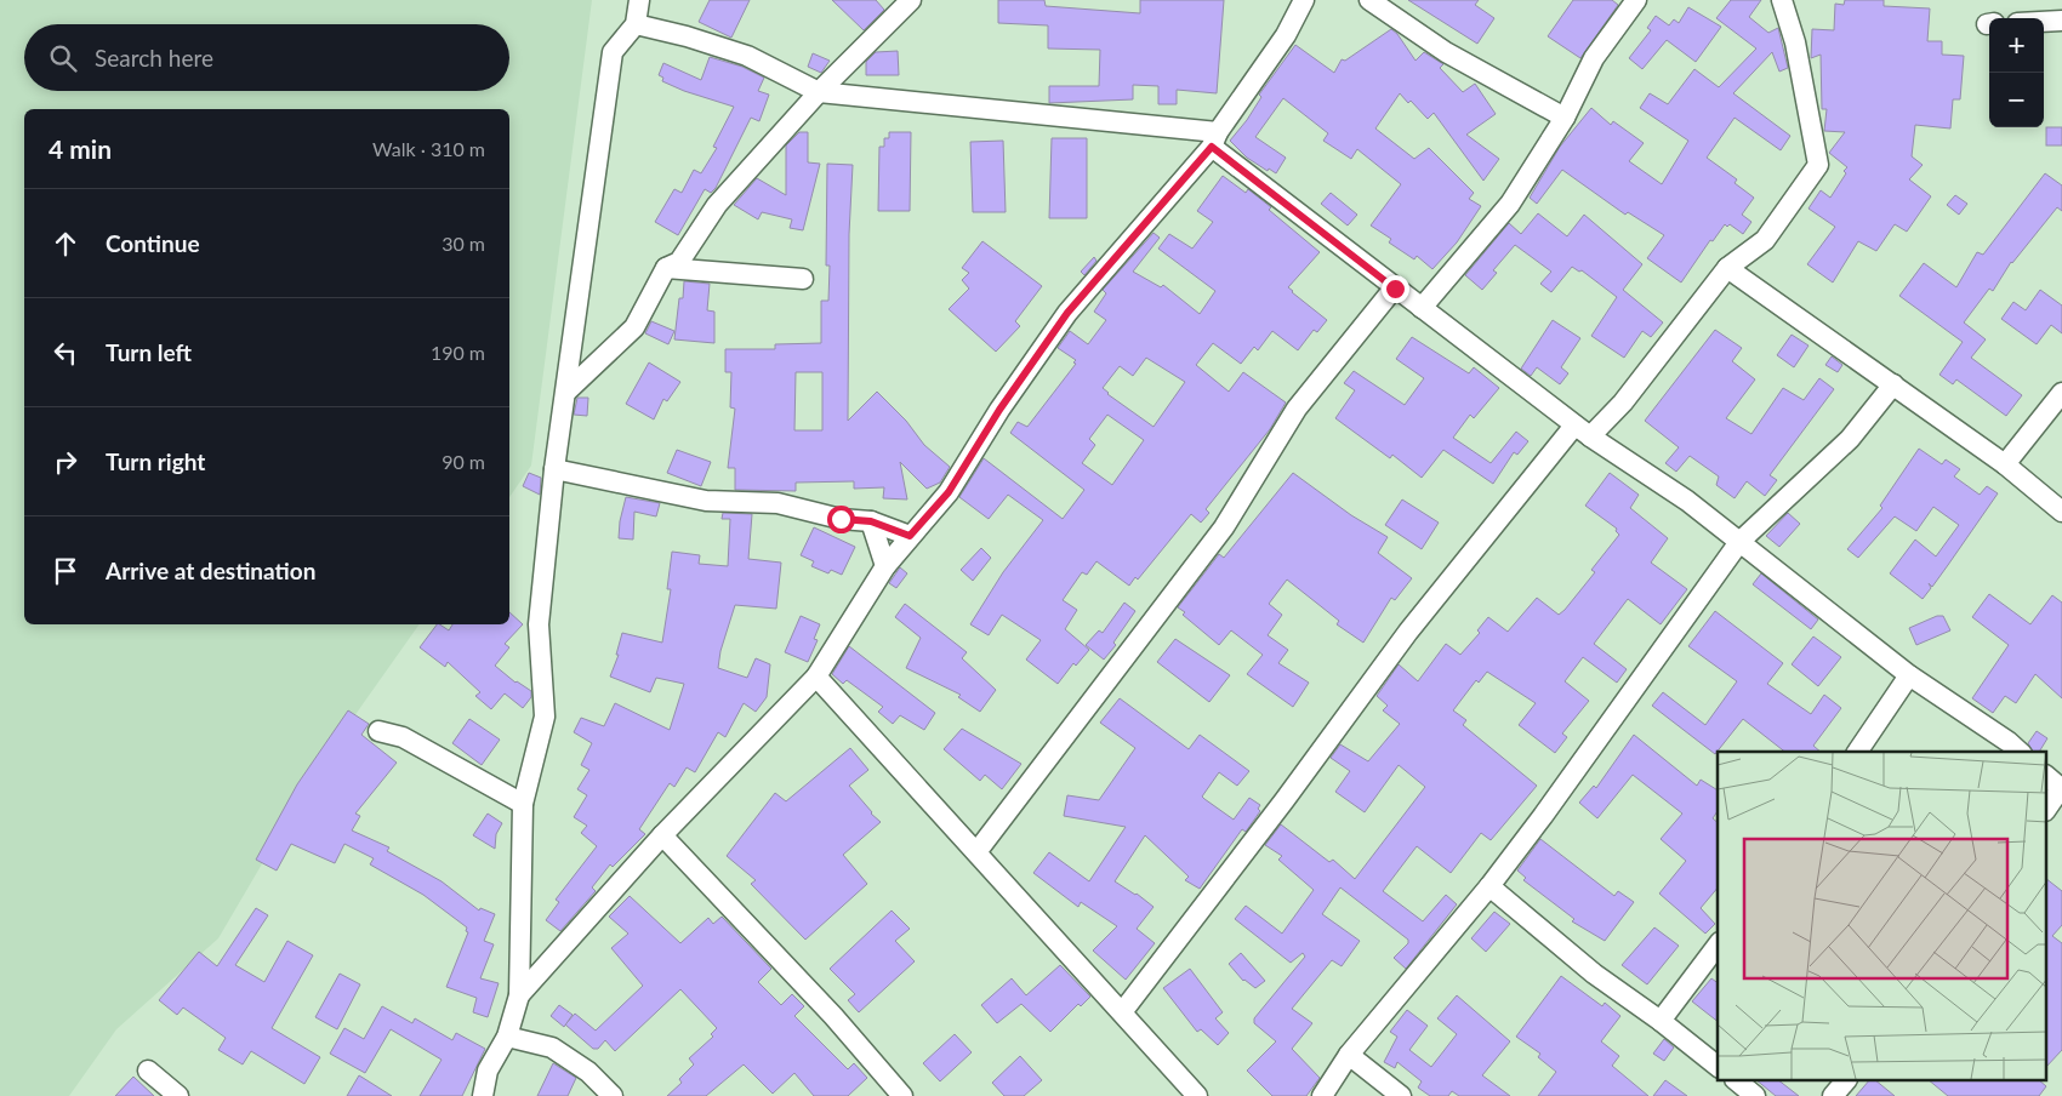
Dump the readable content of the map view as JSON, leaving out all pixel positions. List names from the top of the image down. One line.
{"page":{"map_buttons":["+","−"],"search":"Search here","heading":["4 min","Walk · 310 m"],"list":[["Continue","30 m"],["Turn left","190 m"],["Turn right","90 m"],"Arrive at destination"]}}
